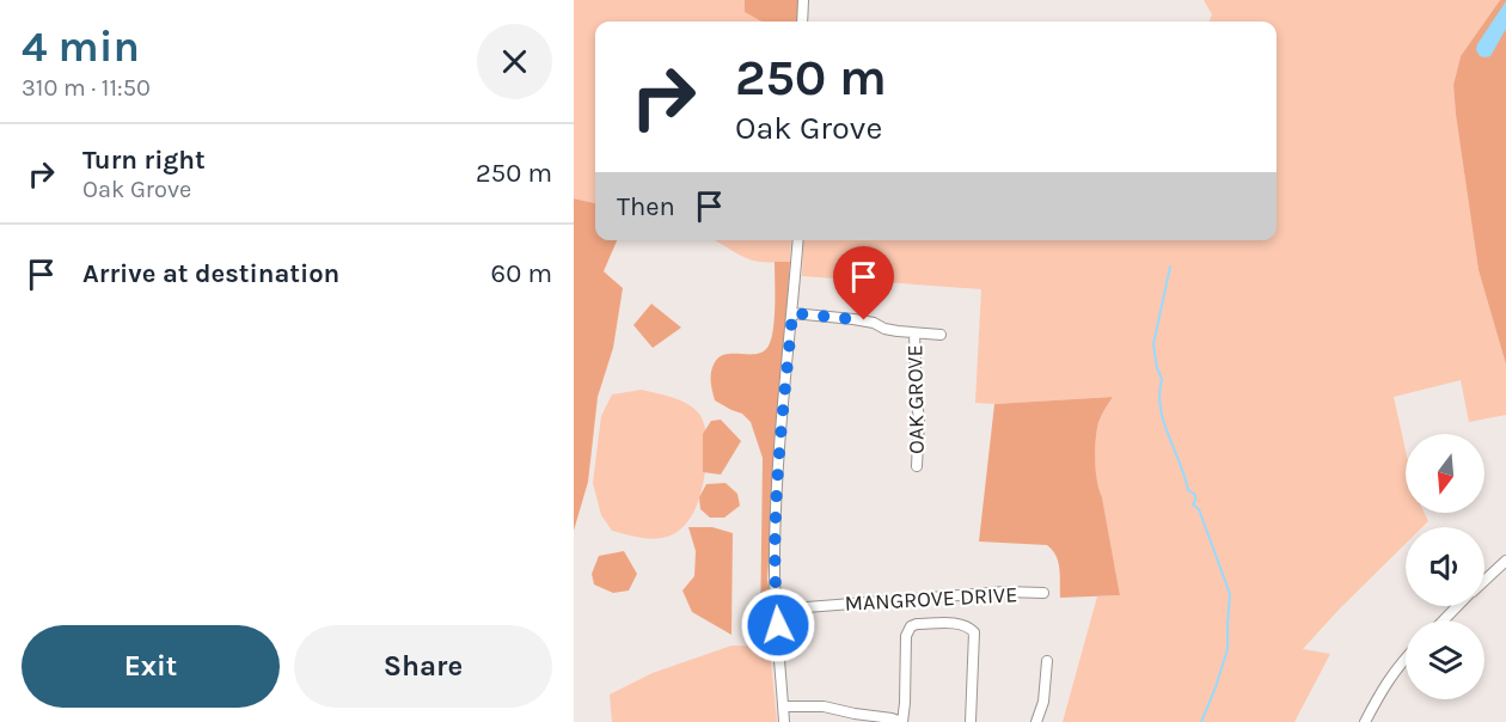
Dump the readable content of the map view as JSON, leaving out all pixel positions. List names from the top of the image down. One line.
{"streets":{"street":["OAK GROVE","MANGROVE DRIVE"]},"north":"bottom","page":{"heading":["4 min","310 m · 11:50"],"turn":["250 m","Oak Grove"],"list":[{"name":"Turn right","note":"Oak Grove","value":"250 m"},{"name":"Arrive at destination","value":"60 m"}],"then":"Then","buttons":["Exit","Share"]}}
